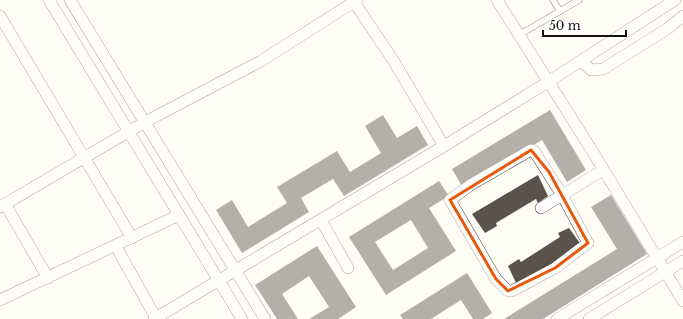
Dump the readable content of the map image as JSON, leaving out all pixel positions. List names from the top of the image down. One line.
{"scale_bar":"50 m"}
